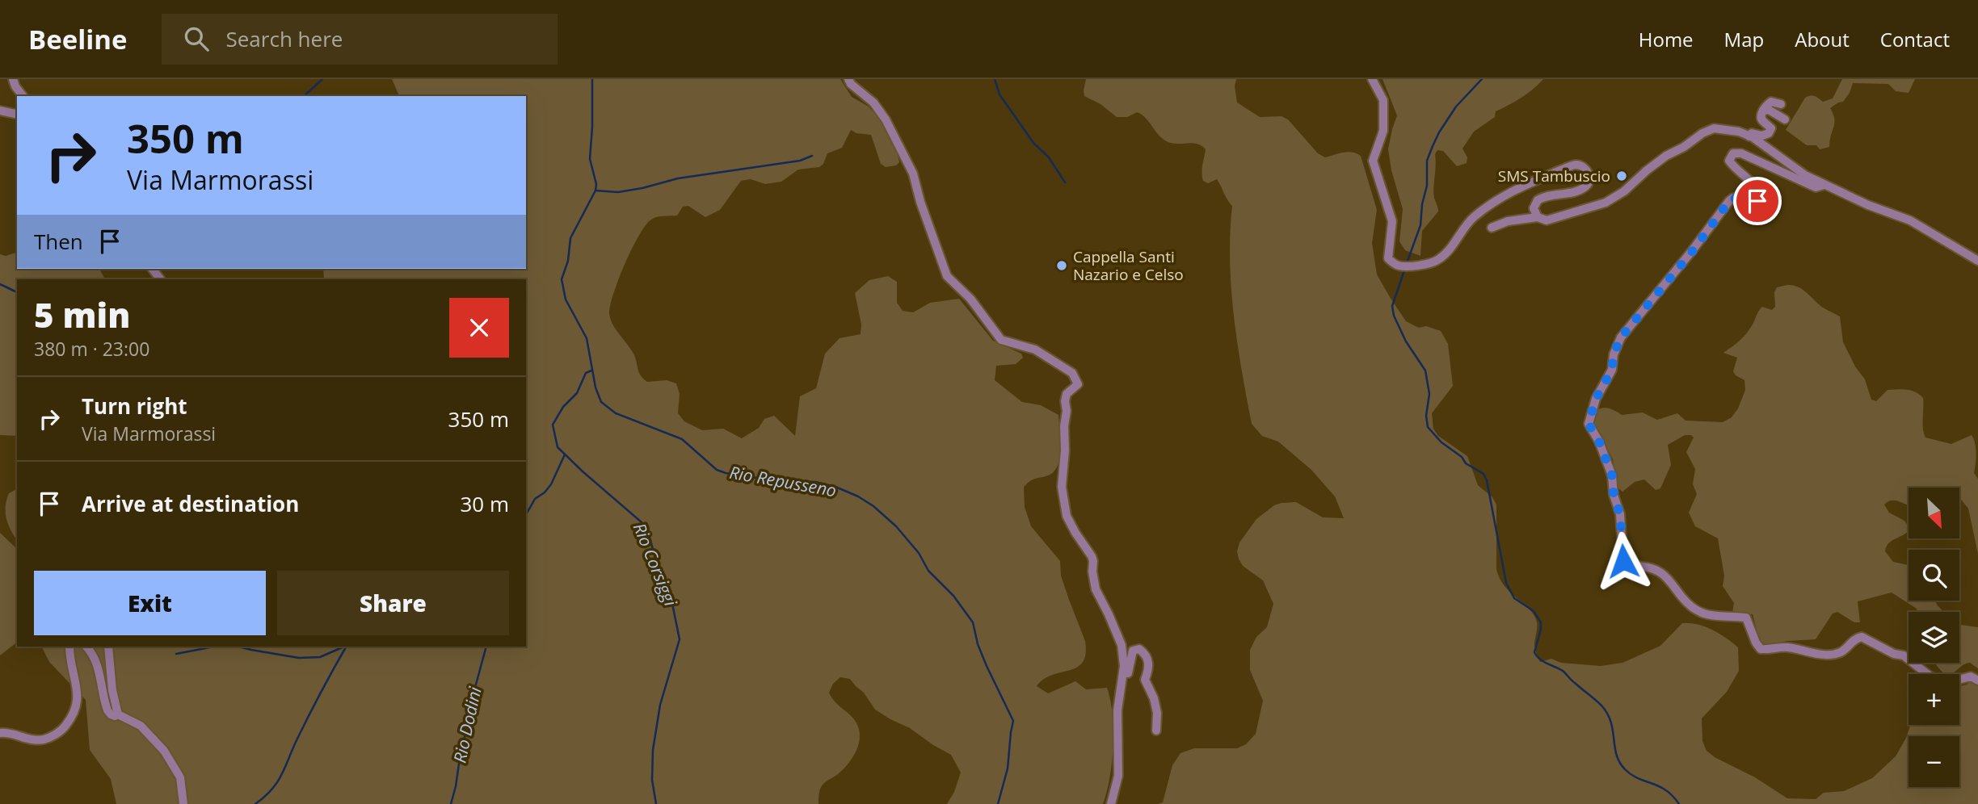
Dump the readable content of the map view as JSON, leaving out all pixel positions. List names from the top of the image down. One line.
{"water":["Rio Repusseno","Rio Corsiggi","Rio Dodini"],"places":["SMS Tambuscio","Cappella Santi Nazario e Celso"],"north":"bottom right","page":{"header":"Beeline","search":"Search here","nav":["Home","Map","About","Contact"],"turn":["350 m","Via Marmorassi"],"then":"Then","heading":["5 min","380 m · 23:00"],"list":[{"name":"Turn right","note":"Via Marmorassi","value":"350 m"},{"name":"Arrive at destination","value":"30 m"}],"map_buttons":["+","−"],"buttons":["Exit","Share"]}}
